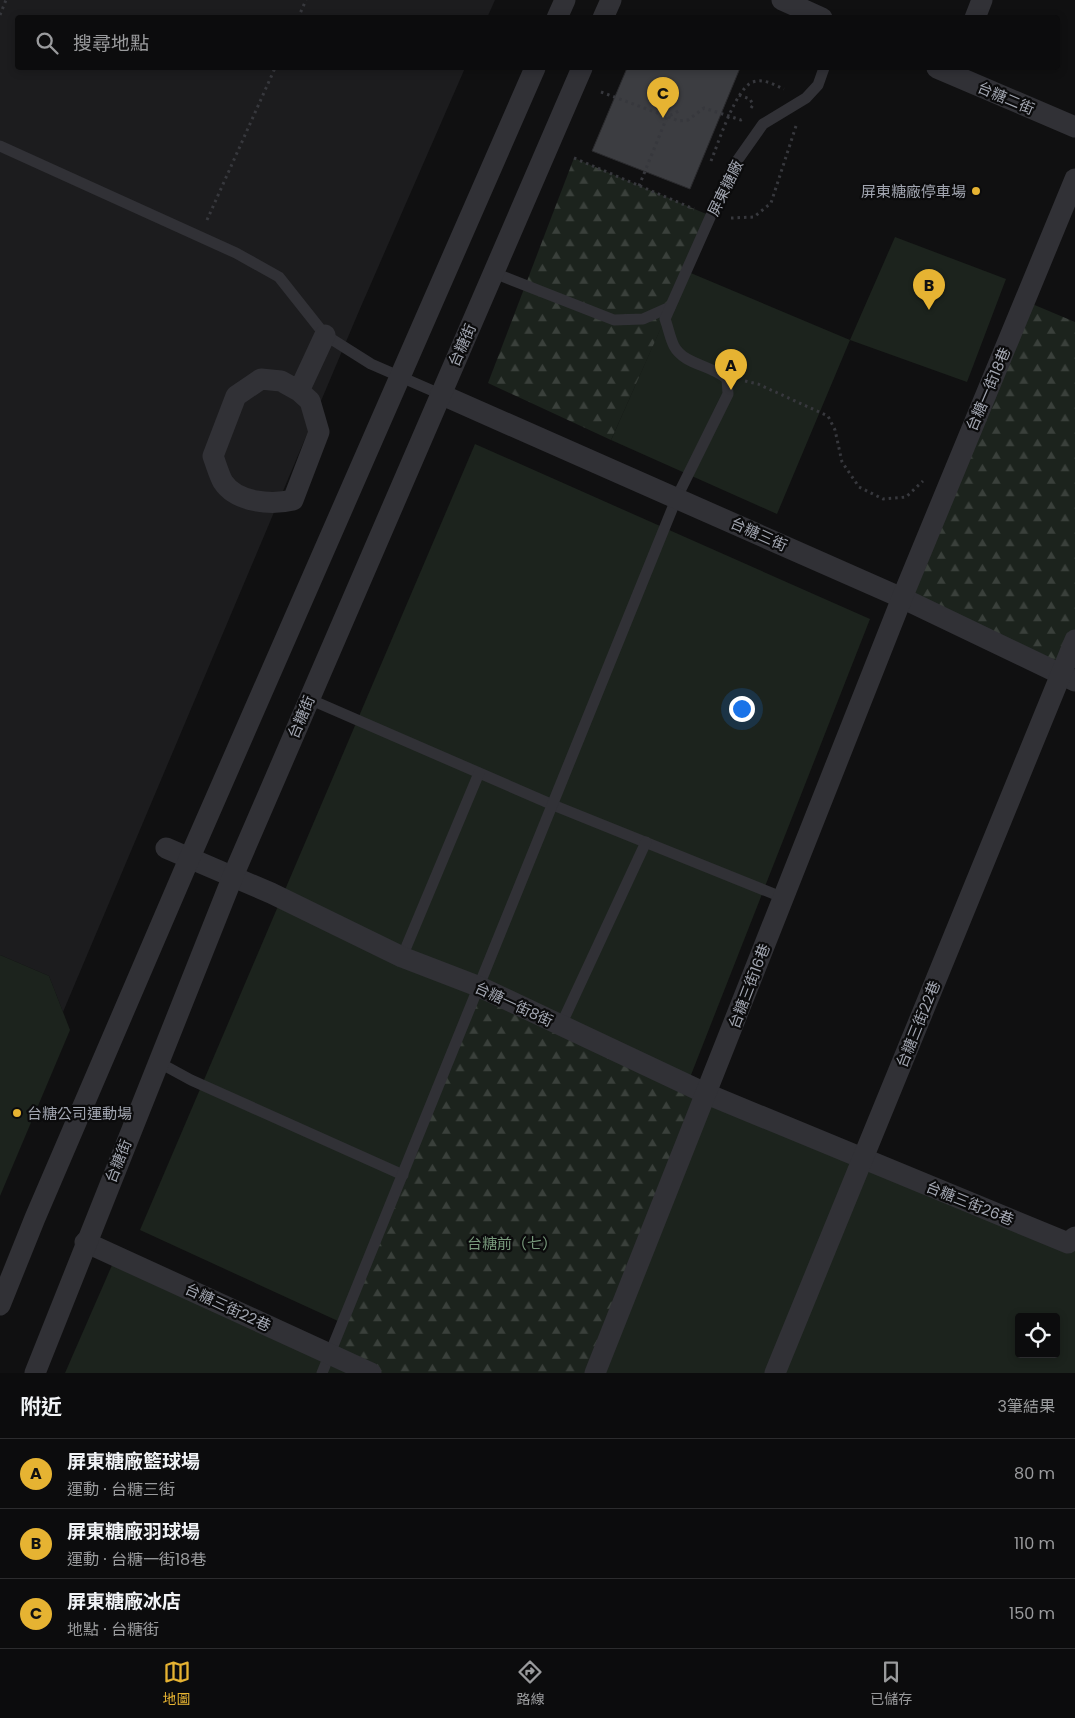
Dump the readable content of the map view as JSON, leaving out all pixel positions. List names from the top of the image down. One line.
{"streets":{"street":["台糖二街","台糖街","台糖一街18巷","台糖三街","台糖三街16巷","台糖一街8街","台糖三街22巷","台糖三街26巷"],"lane":["屏東糖廠"]},"crossings":[["台糖街","台糖三街"],["台糖街","台糖一街8街"],["台糖街","台糖三街22巷"],["台糖一街18巷","台糖三街"],["台糖一街18巷","台糖三街16巷"],["台糖三街","台糖三街16巷"],["台糖三街","台糖三街22巷"],["台糖三街16巷","台糖一街8街"],["台糖一街8街","台糖三街22巷"],["台糖一街8街","台糖三街26巷"],["台糖三街22巷","台糖三街26巷"]],"parks":["台糖前（七）"],"places":["屏東糖廠停車場","台糖公司運動場"],"page":{"search":"搜尋地點","pins":["C","B","A"],"heading":["附近","3筆結果"],"list":[{"mark":"A","name":"屏東糖廠籃球場","note":"運動 · 台糖三街","value":"80 m"},{"mark":"B","name":"屏東糖廠羽球場","note":"運動 · 台糖一街18巷","value":"110 m"},{"mark":"C","name":"屏東糖廠冰店","note":"地點 · 台糖街","value":"150 m"}],"nav":["地圖","路線","已儲存"]}}
